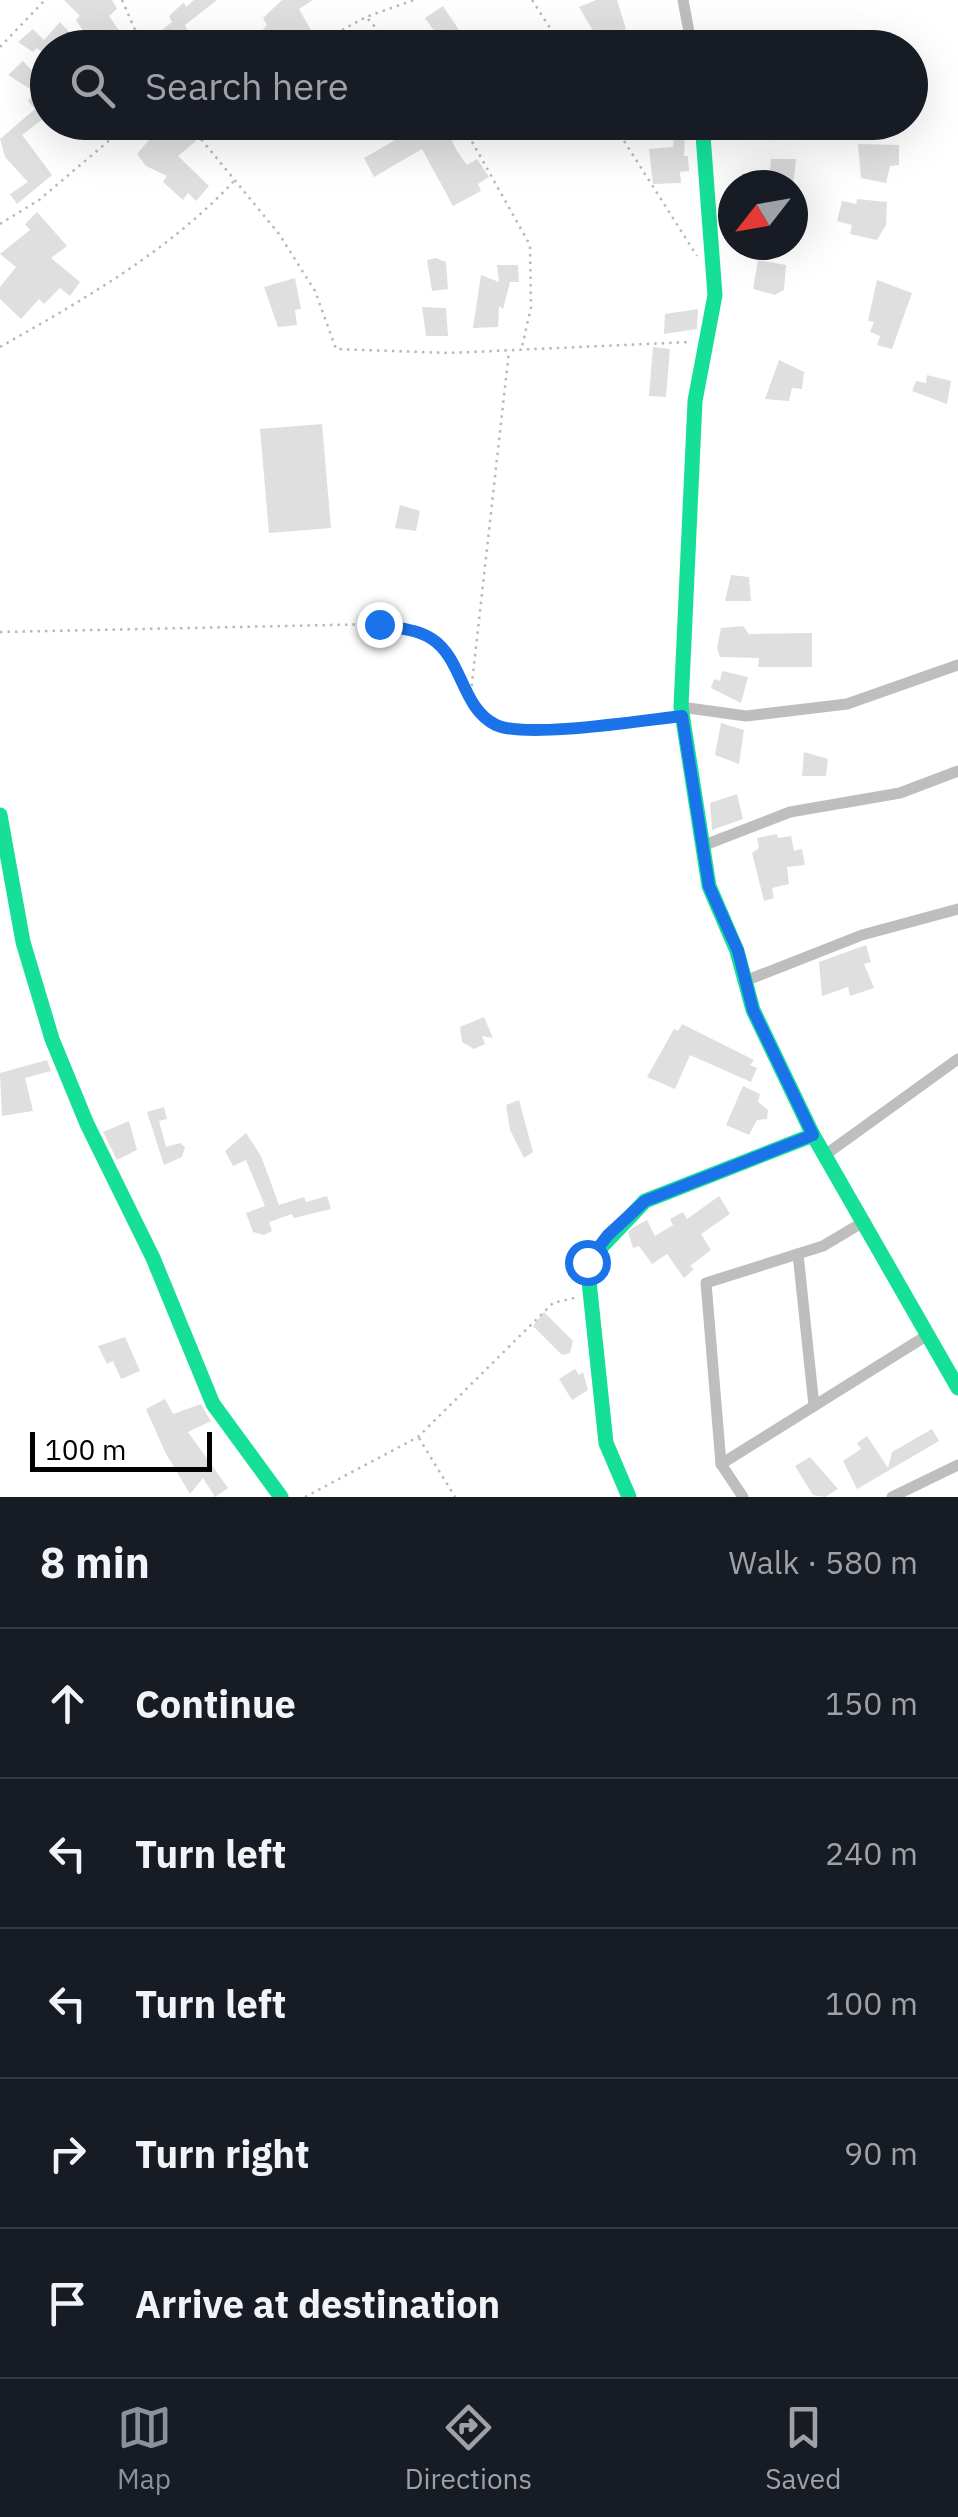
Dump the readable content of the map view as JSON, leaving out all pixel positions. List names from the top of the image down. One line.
{"scale_bar":"100 m","north":"bottom left","page":{"search":"Search here","scale":"100 m","heading":["8 min","Walk · 580 m"],"list":[["Continue","150 m"],["Turn left","240 m"],["Turn left","100 m"],["Turn right","90 m"],"Arrive at destination"],"nav":["Map","Directions","Saved"]}}
